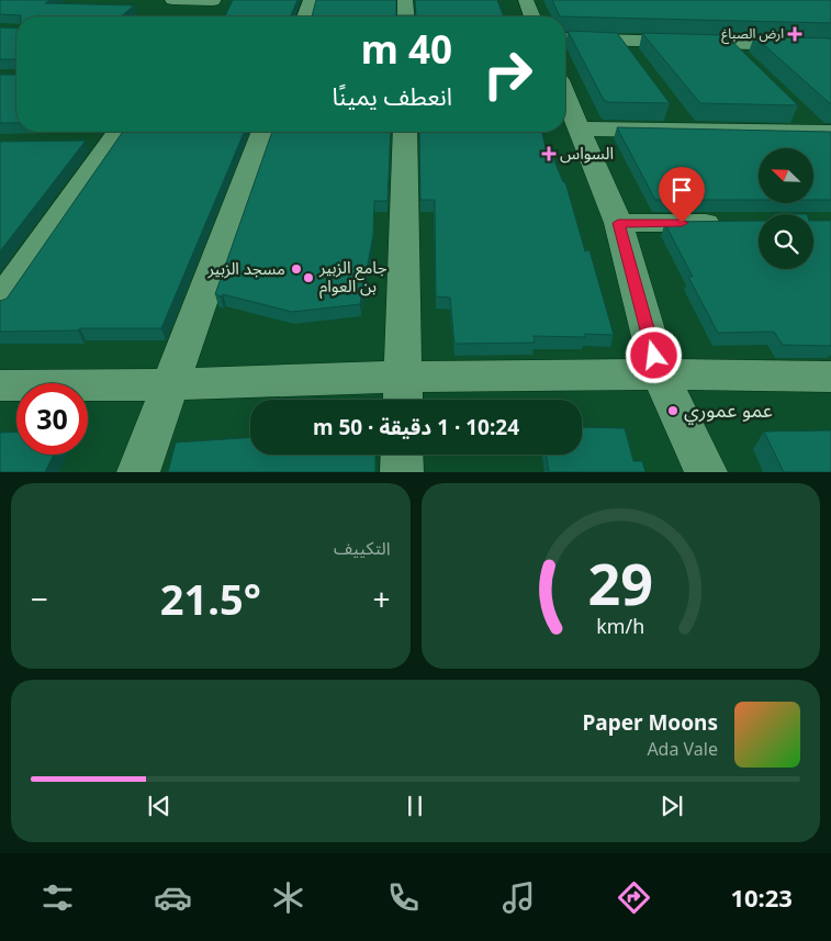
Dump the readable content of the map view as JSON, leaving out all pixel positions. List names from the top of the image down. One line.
{"places":{"health":["ارض الصباغ","السواس"],"other":["مسجد الزبير","جامع الزبير بن العوام","عمو عموري"]},"north":"top left","page":{"turn":["40 m","انعطف يمينًا"],"limit":"30","trip":"10:24 · 1 دقيقة · 50 m","tile":"التكييف","heat":["−","21.5°","+"],"song":["Paper Moons","Ada Vale"],"tabs":"10:23","gauge":["29","km/h"]}}
